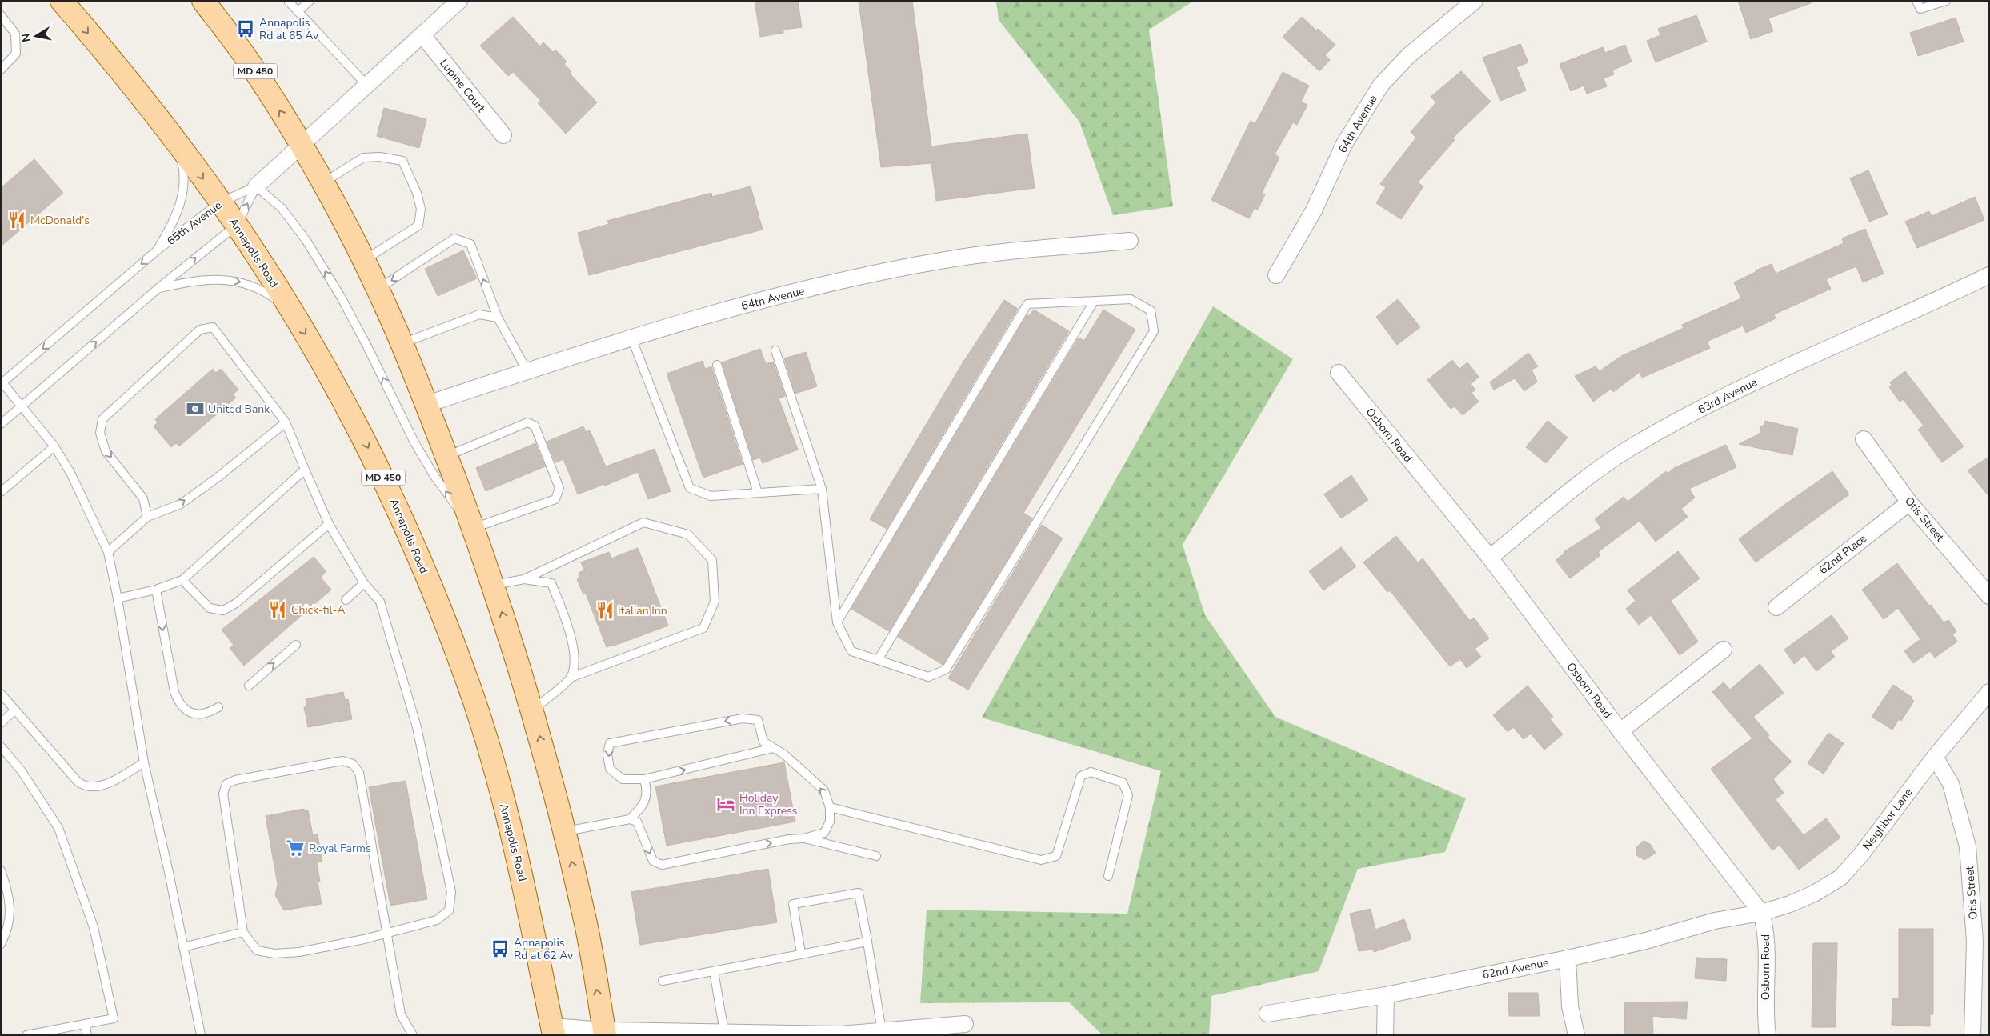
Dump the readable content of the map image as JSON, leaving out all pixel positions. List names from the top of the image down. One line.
{"streets":{"main road":["MD 450","Annapolis Road"],"street":["Lupine Court","64th Avenue","65th Avenue","63rd Avenue","Osborn Road","Otis Street","62nd Place","Neighbor Lane","62nd Avenue"]},"crossings":[["MD 450","64th Avenue"],["MD 450","65th Avenue"],["Lupine Court","65th Avenue"],["65th Avenue","Annapolis Road"],["63rd Avenue","Osborn Road"],["Osborn Road","Neighbor Lane"],["Osborn Road","62nd Avenue"],["Otis Street","62nd Place"],["Otis Street","Neighbor Lane"],["Neighbor Lane","62nd Avenue"]],"places":{"bus stop":["Annapolis Rd at 65 Av","Annapolis Rd at 62 Av"],"restaurant":["McDonald's","Chick-fil-A","Italian Inn"],"bank":["United Bank"],"hotel":["Holiday Inn Express"],"supermarket":["Royal Farms"]},"north":"left"}
